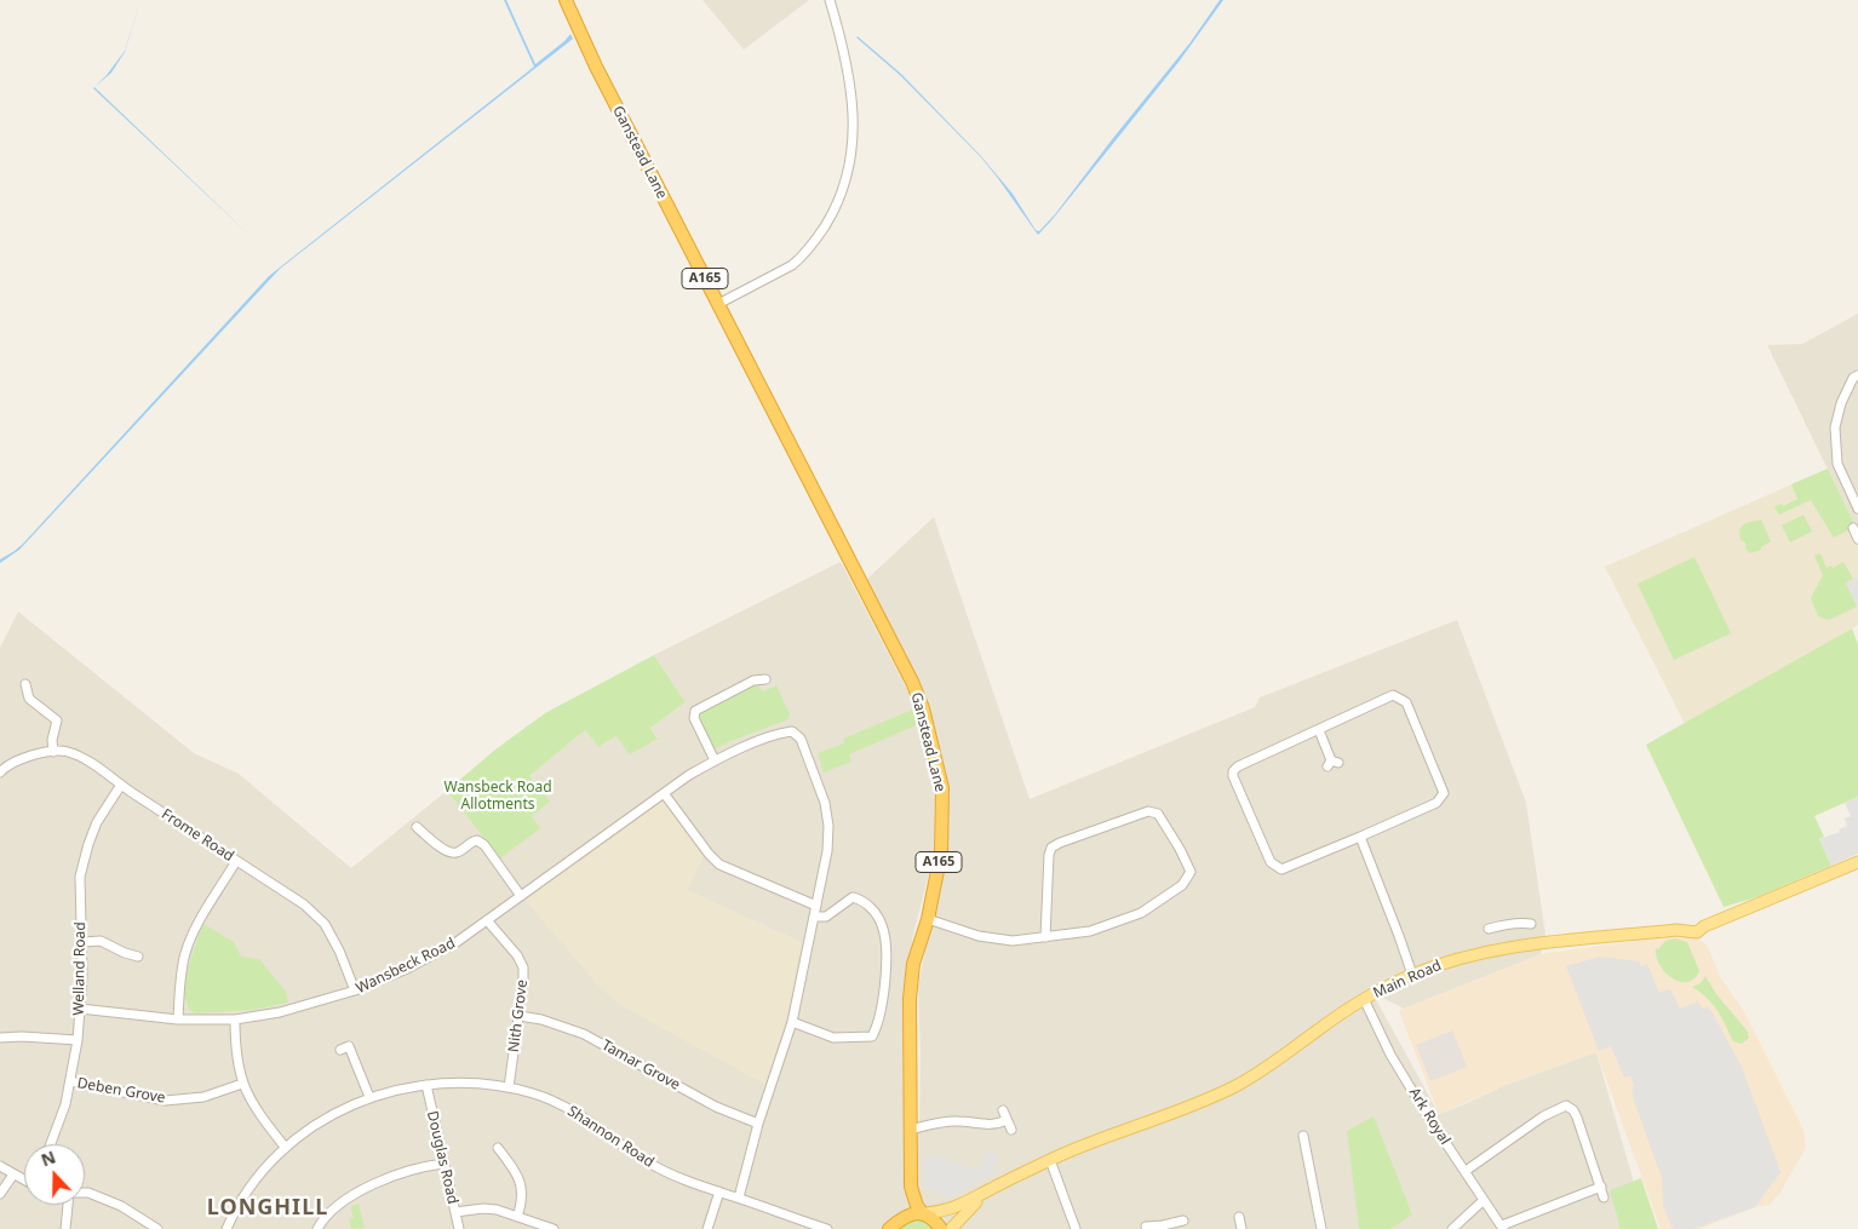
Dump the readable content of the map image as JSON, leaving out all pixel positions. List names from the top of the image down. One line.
{"streets":{"highway":["Ganstead Lane","A165"],"main road":["Main Road"],"street":["Frome Road","Wansbeck Road","Welland Road","Nith Grove","Tamar Grove","Deben Grove","Ark Royal","Shannon Road","Douglas Road"]},"crossings":[["Ganstead Lane","A165"],["Ganstead Lane","Main Road"],["A165","Main Road"],["Frome Road","Wansbeck Road"],["Frome Road","Welland Road"],["Wansbeck Road","Welland Road"],["Wansbeck Road","Nith Grove"],["Wansbeck Road","Tamar Grove"],["Wansbeck Road","Shannon Road"],["Welland Road","Deben Grove"],["Main Road","Ark Royal"],["Nith Grove","Tamar Grove"],["Nith Grove","Shannon Road"],["Shannon Road","Douglas Road"]],"districts":["LONGHILL"],"parks":["Wansbeck Road Allotments"],"north":"top"}
